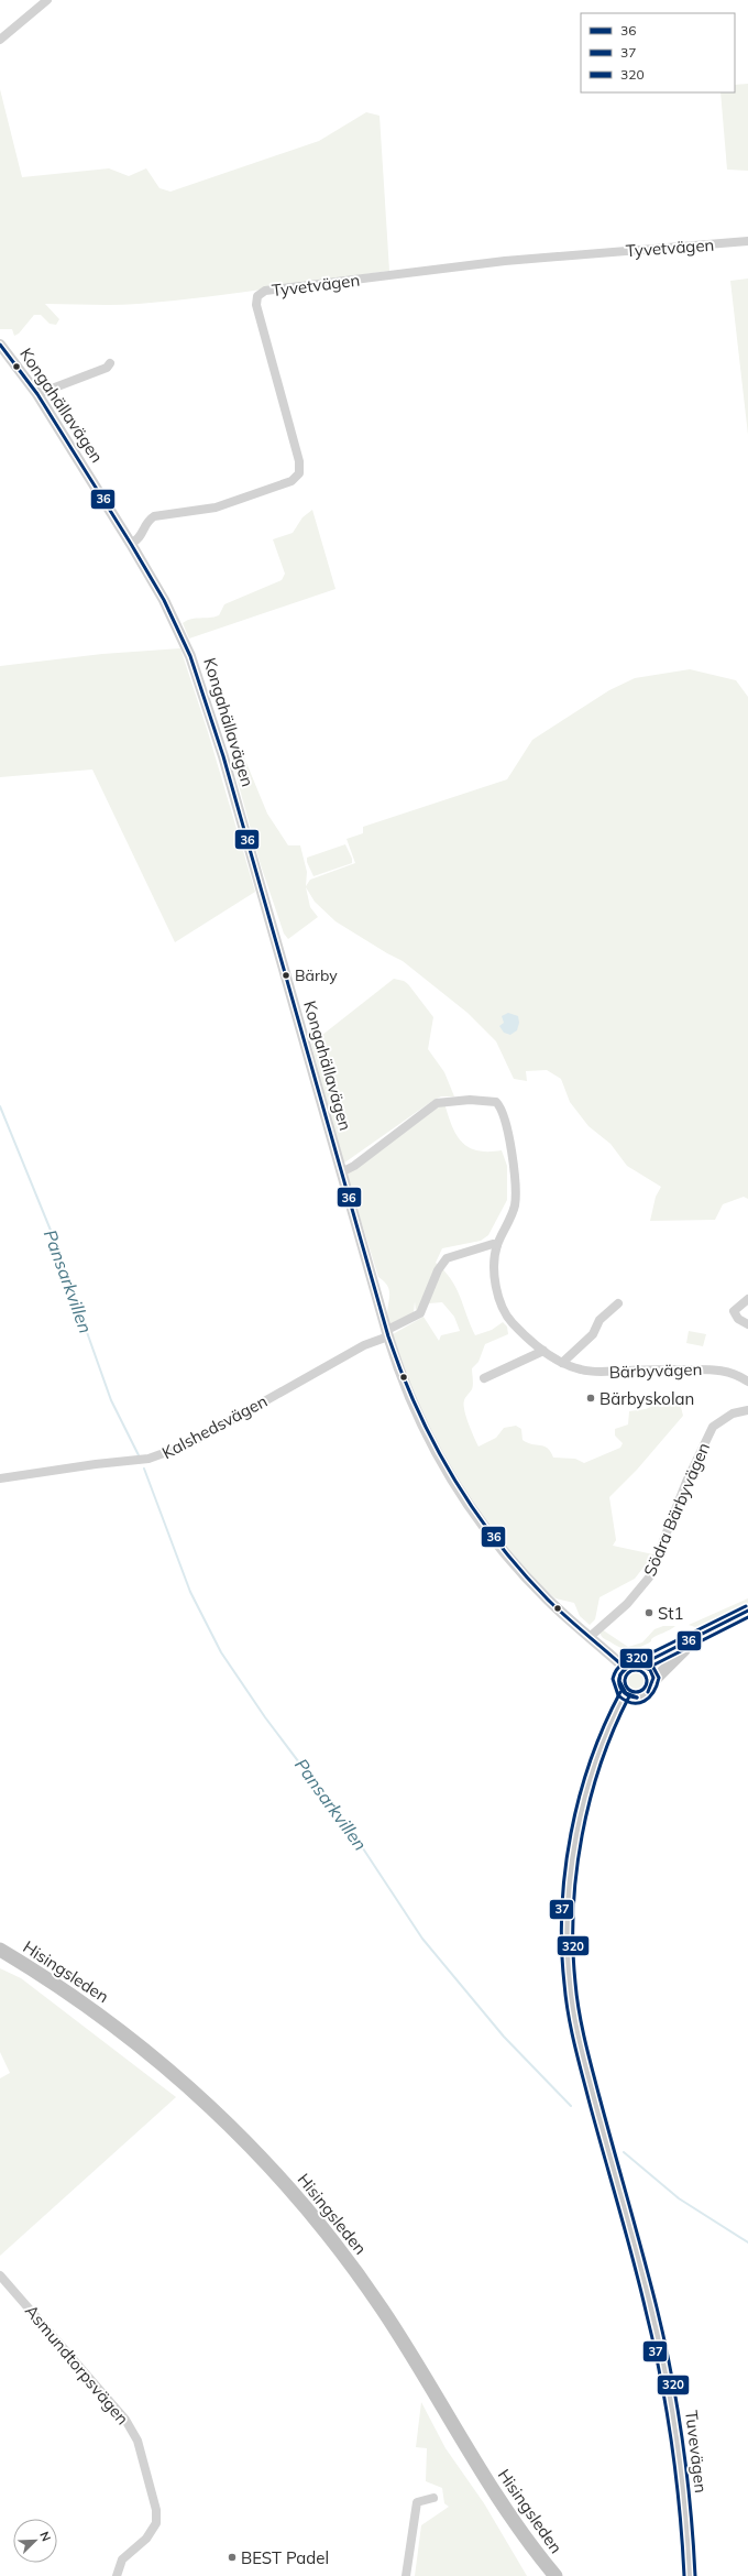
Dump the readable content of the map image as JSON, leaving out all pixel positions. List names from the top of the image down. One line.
{"streets":{"highway":["Hisingsleden"],"main road":["Tuvevägen"],"street":["Tyvetvägen","Kongahällavägen","Bärbyvägen","Kalshedsvägen","Södra Bärbyvägen","Asmundtorpsvägen"]},"crossings":[["Tyvetvägen","Kongahällavägen"],["Kongahällavägen","Kalshedsvägen"],["Kongahällavägen","Södra Bärbyvägen"],["Kongahällavägen","Tuvevägen"]],"water":["Pansarkvillen"],"places":["Bärby","Bärbyskolan","St1","BEST Padel"],"lines":["transit line 36","transit line 320","transit line 37"],"legend":["36","37","320"],"north":"top right"}
